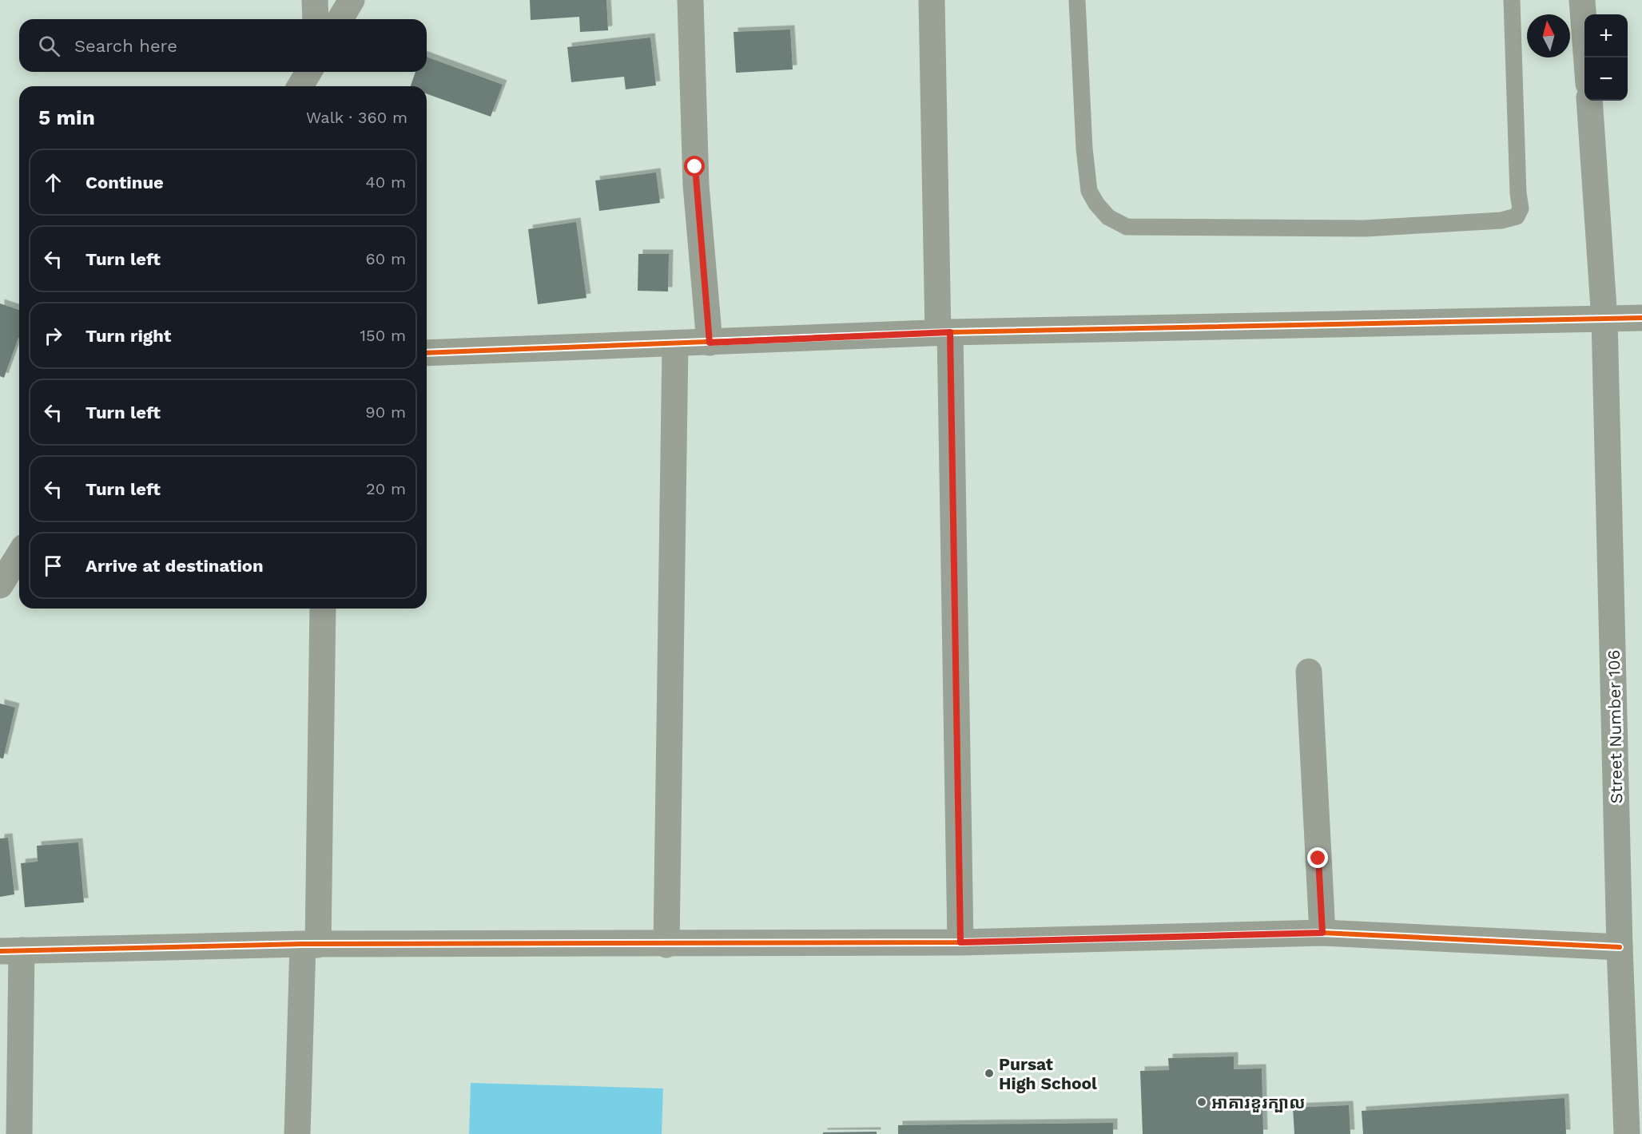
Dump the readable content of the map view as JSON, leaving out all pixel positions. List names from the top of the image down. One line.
{"streets":{"street":["Street Number 106"]},"places":["Pursat High School","អាគារខួរក្បាល"],"north":"top","page":{"map_buttons":["+","−"],"search":"Search here","heading":["5 min","Walk · 360 m"],"list":[["Continue","40 m"],["Turn left","60 m"],["Turn right","150 m"],["Turn left","90 m"],["Turn left","20 m"],"Arrive at destination"]}}
